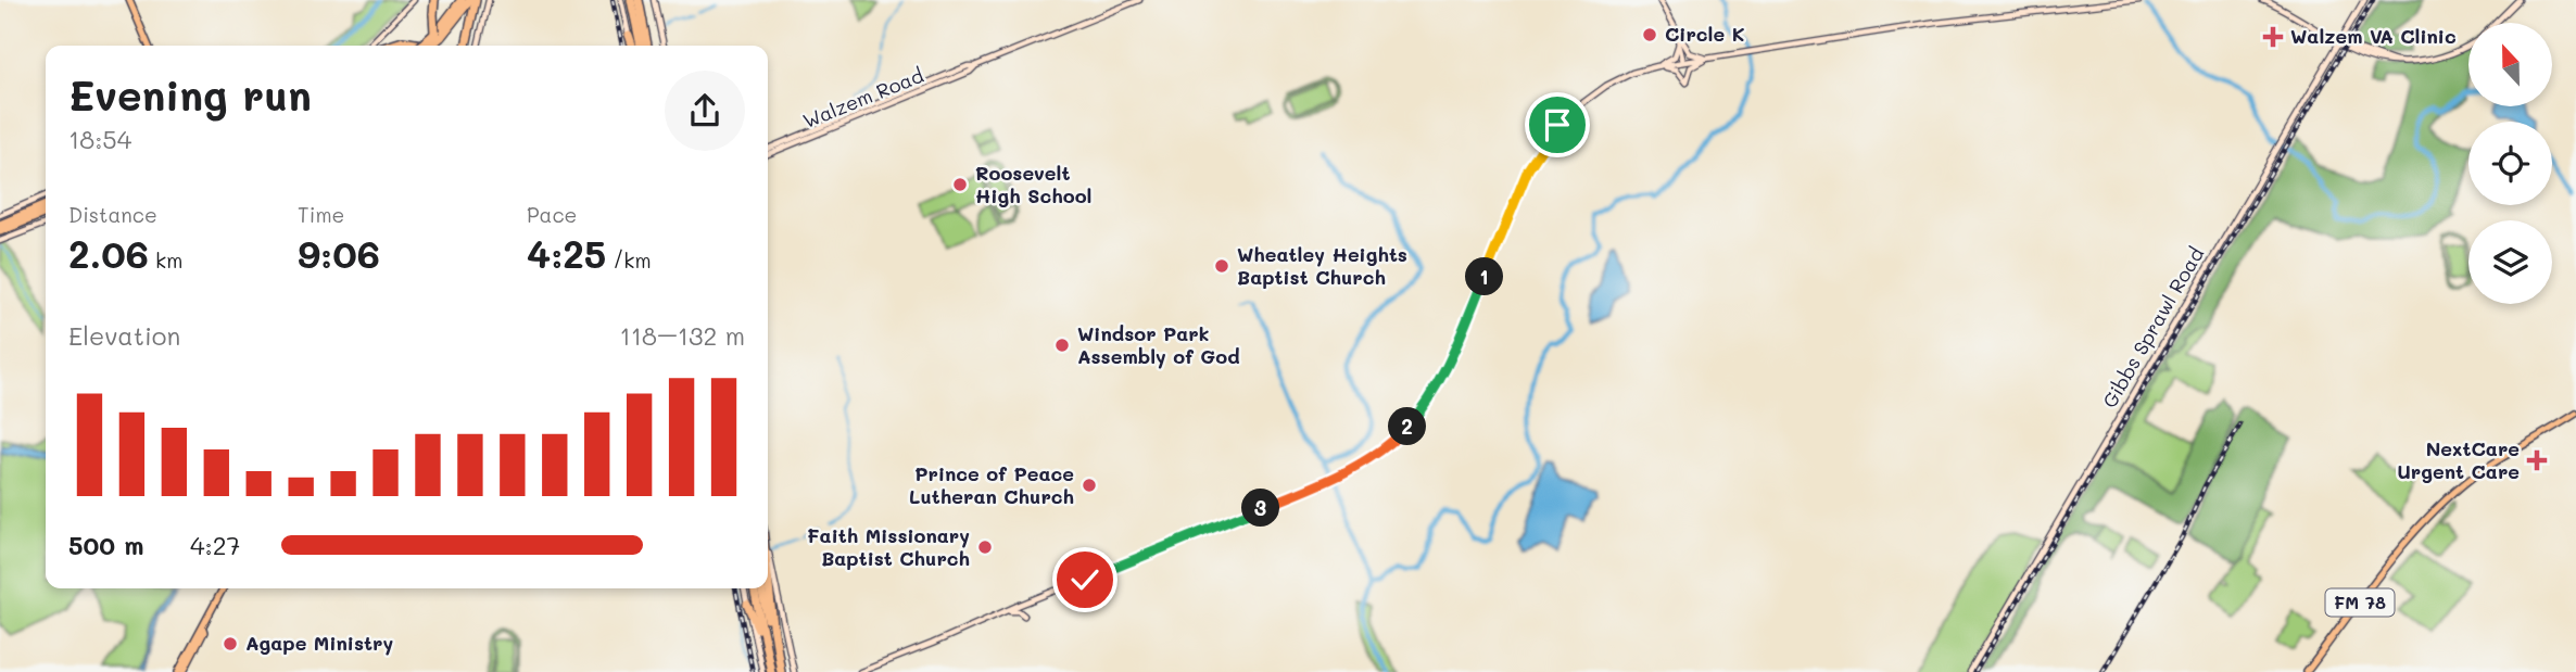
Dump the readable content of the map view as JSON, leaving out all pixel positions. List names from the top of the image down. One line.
{"streets":{"main road":["Walzem Road","Gibbs Sprawl Road","FM 78"]},"places":{"other":["Circle K","Roosevelt High School","Wheatley Heights Baptist Church","Windsor Park Assembly of God","Prince of Peace Lutheran Church","Faith Missionary Baptist Church","Agape Ministry"],"health":["Walzem VA Clinic","NextCare Urgent Care"]},"north":"top","page":{"heading":["Evening run","18:54"],"stats":[["Distance","2.06 km"],["Time","9:06"],["Pace","4:25 /km"]],"pins":["1","2","3"],"chart":["Elevation","118–132 m"],"list":[{"name":"500 m","note":"4:27"}]}}
